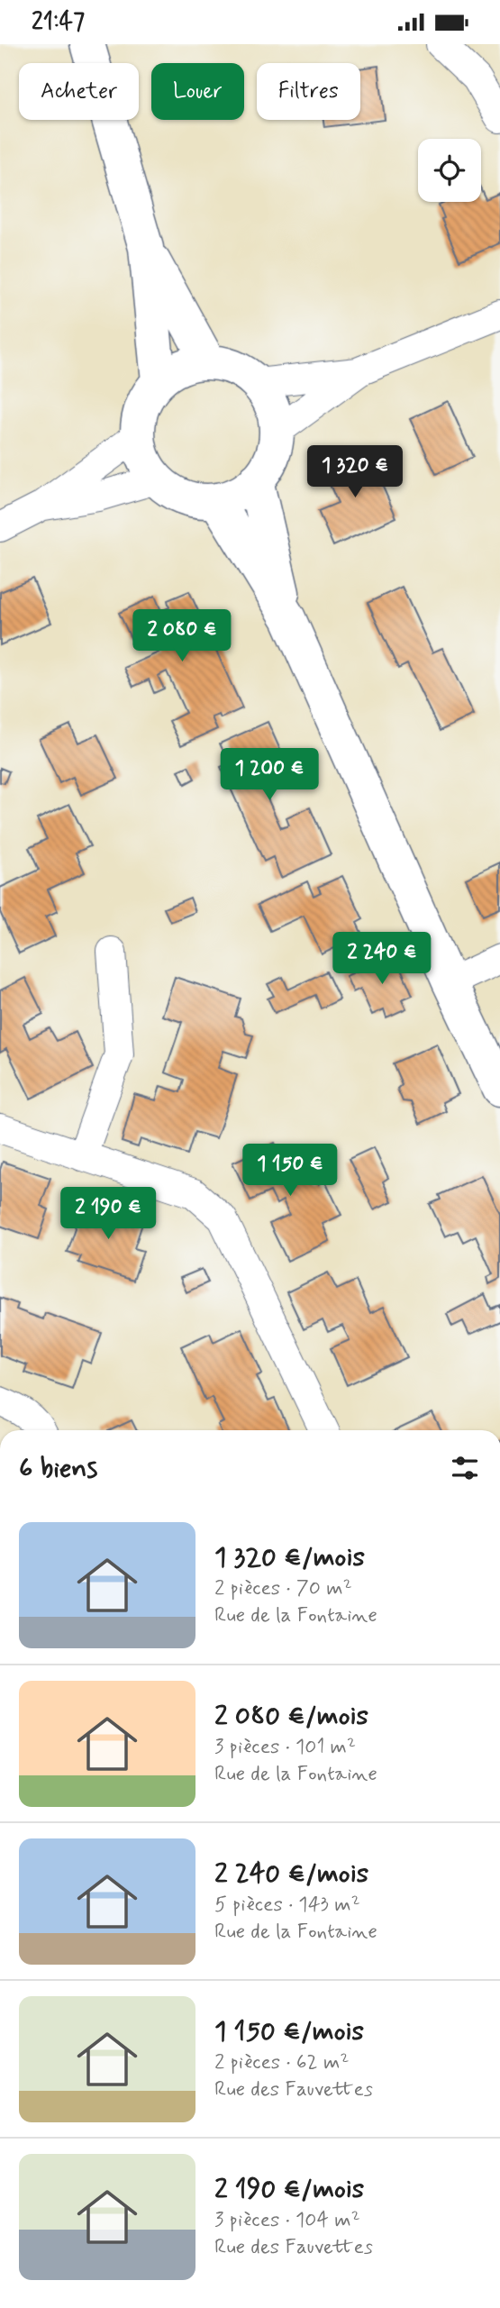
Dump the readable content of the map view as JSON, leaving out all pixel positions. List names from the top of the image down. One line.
{"page":{"status":"21:47","chip":["Acheter","Louer","Filtres"],"price":["1 320 €","2 080 €","1 200 €","2 240 €","1 150 €","2 190 €"],"heading":"6 biens","list":[{"name":"1 320 €/mois","note":"2 pièces · 70 m² · Rue de la Fontaine"},{"name":"2 080 €/mois","note":"3 pièces · 101 m² · Rue de la Fontaine"},{"name":"2 240 €/mois","note":"5 pièces · 143 m² · Rue de la Fontaine"},{"name":"1 150 €/mois","note":"2 pièces · 62 m² · Rue des Fauvettes"},{"name":"2 190 €/mois","note":"3 pièces · 104 m² · Rue des Fauvettes"}]}}
